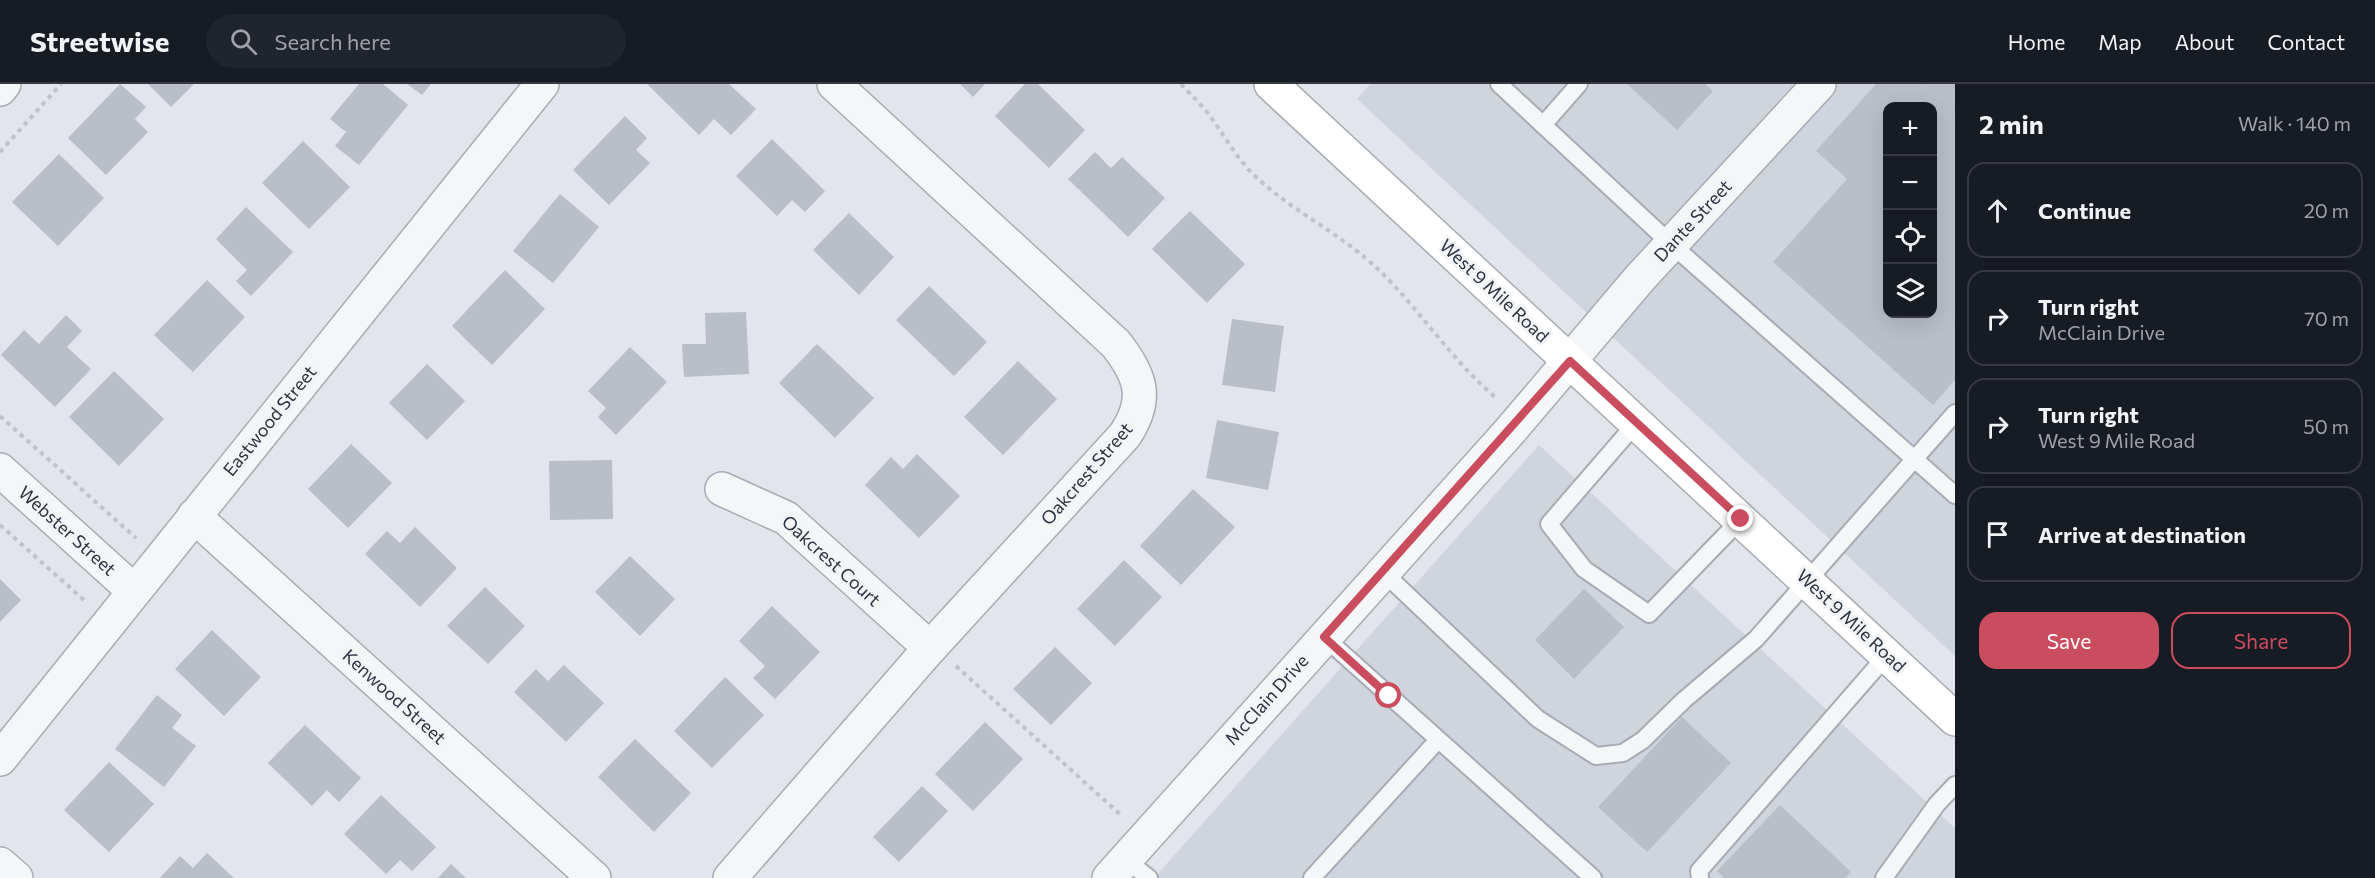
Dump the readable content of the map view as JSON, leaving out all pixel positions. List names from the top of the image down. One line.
{"streets":{"main road":["West 9 Mile Road"],"street":["Dante Street","Eastwood Street","Oakcrest Street","Webster Street","Oakcrest Court","Kenwood Street","McClain Drive"]},"crossings":[["Dante Street","West 9 Mile Road"],["Dante Street","McClain Drive"],["West 9 Mile Road","McClain Drive"],["Eastwood Street","Webster Street"],["Eastwood Street","Kenwood Street"],["Oakcrest Street","Oakcrest Court"]],"page":{"header":"Streetwise","search":"Search here","nav":["Home","Map","About","Contact"],"heading":["2 min","Walk · 140 m"],"map_buttons":["+","−"],"list":[["Continue","20 m"],["Turn right","McClain Drive","70 m"],["Turn right","West 9 Mile Road","50 m"],"Arrive at destination"],"buttons":["Save","Share"]}}
